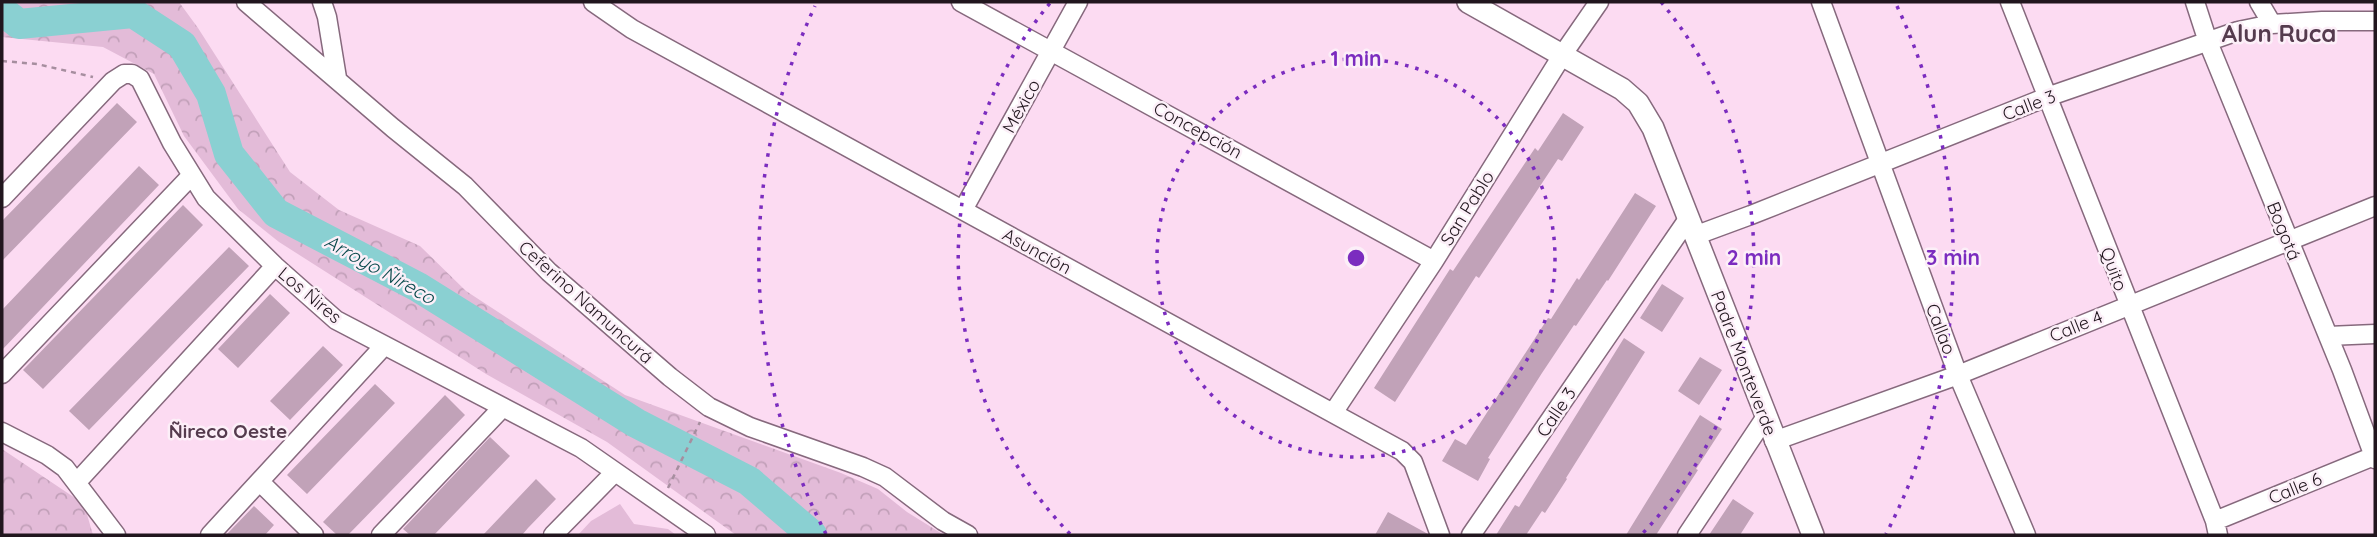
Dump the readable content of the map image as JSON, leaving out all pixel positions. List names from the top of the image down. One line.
{"streets":{"street":["Calle 3","México","Concepción","San Pablo","Bogotá","Asunción","Quito","Los Ñires","Ceferino Namuncurá","Calle 4","Callao","Padre Monteverde","Calle 6"]},"crossings":[["Calle 3","Bogotá"],["Calle 3","Quito"],["Calle 3","Callao"],["Calle 3","Padre Monteverde"],["México","Concepción"],["México","Asunción"],["Concepción","San Pablo"],["San Pablo","Asunción"],["San Pablo","Padre Monteverde"],["Bogotá","Calle 4"],["Bogotá","Calle 6"],["Quito","Calle 4"],["Quito","Calle 6"],["Calle 4","Callao"],["Calle 4","Padre Monteverde"]],"districts":["Alun Ruca","Ñireco Oeste"],"water":["Arroyo Ñireco"],"rings":["1 min","2 min","3 min"]}
